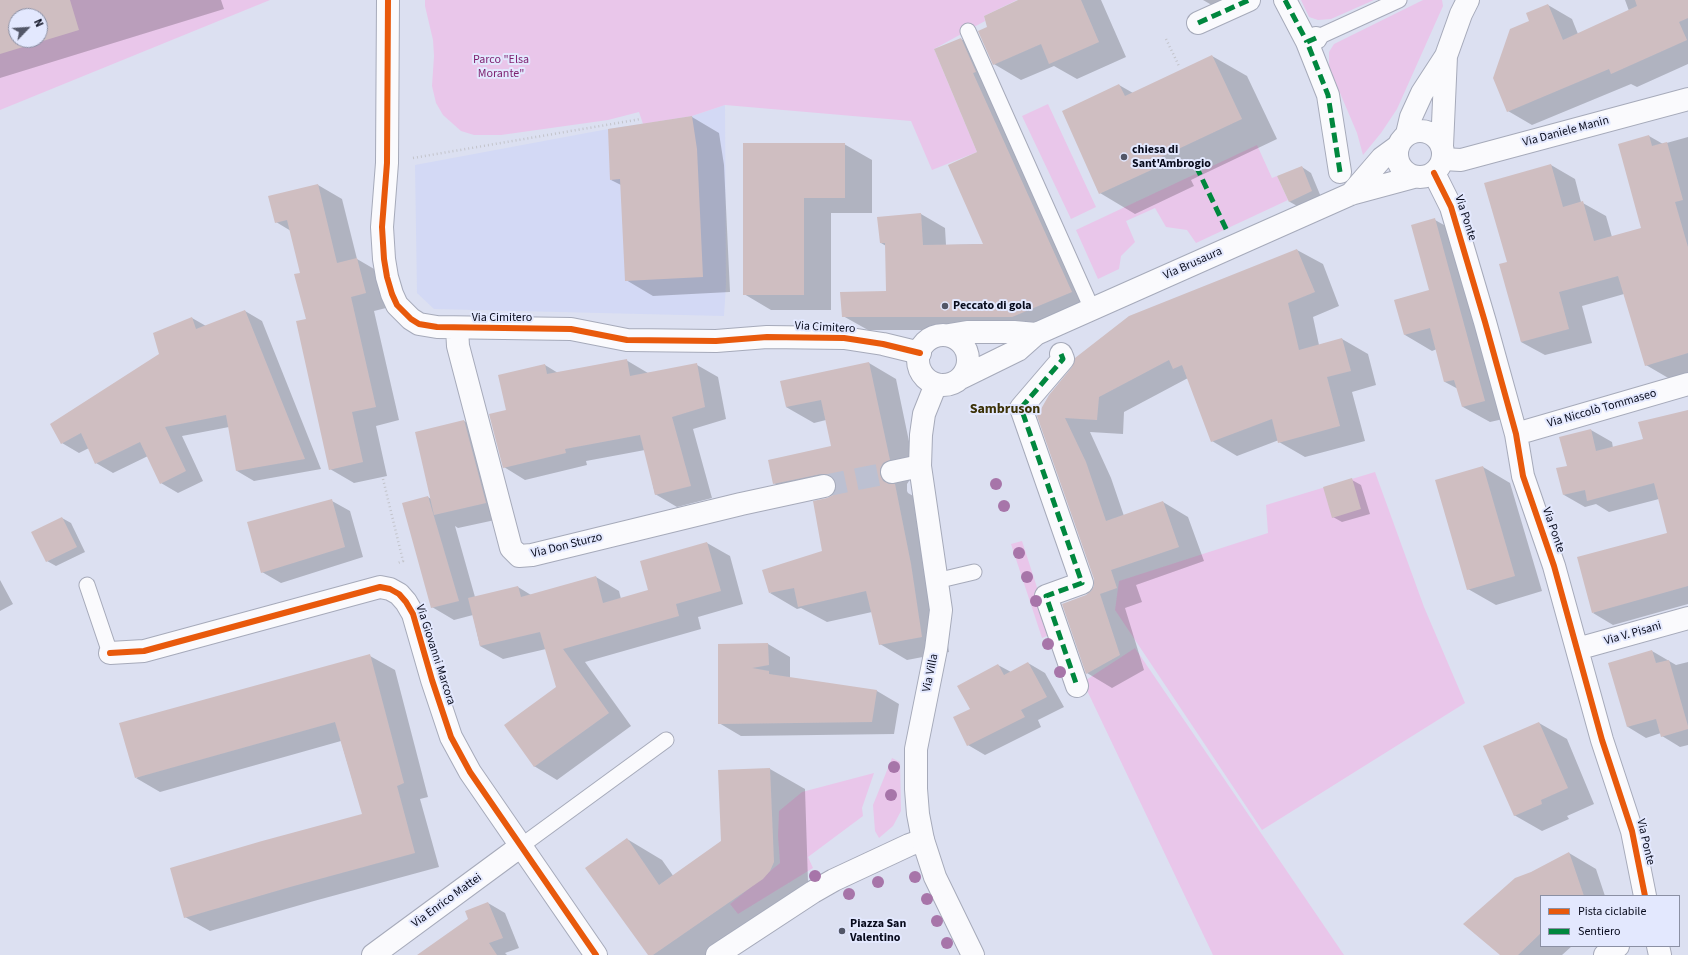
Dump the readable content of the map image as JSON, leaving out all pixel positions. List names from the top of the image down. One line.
{"streets":{"street":["Via Daniele Manin","Via Ponte","Via Brusaura","Via Cimitero","Via Niccolò Tommaseo","Via Don Sturzo","Via V. Pisani","Via Giovanni Marcora","Via Villa","Via Enrico Mattei"]},"crossings":[["Via Daniele Manin","Via Ponte"],["Via Daniele Manin","Via Brusaura"],["Via Ponte","Via Brusaura"],["Via Ponte","Via Niccolò Tommaseo"],["Via Ponte","Via V. Pisani"],["Via Brusaura","Via Cimitero"],["Via Brusaura","Via Villa"],["Via Cimitero","Via Don Sturzo"],["Via Cimitero","Via Villa"],["Via Giovanni Marcora","Via Enrico Mattei"]],"districts":["Sambruson"],"parks":["Parco \"Elsa Morante\""],"places":["chiesa di Sant'Ambrogio","Peccato di gola","Piazza San Valentino"],"legend":["Pista ciclabile","Sentiero"],"north":"top right"}
